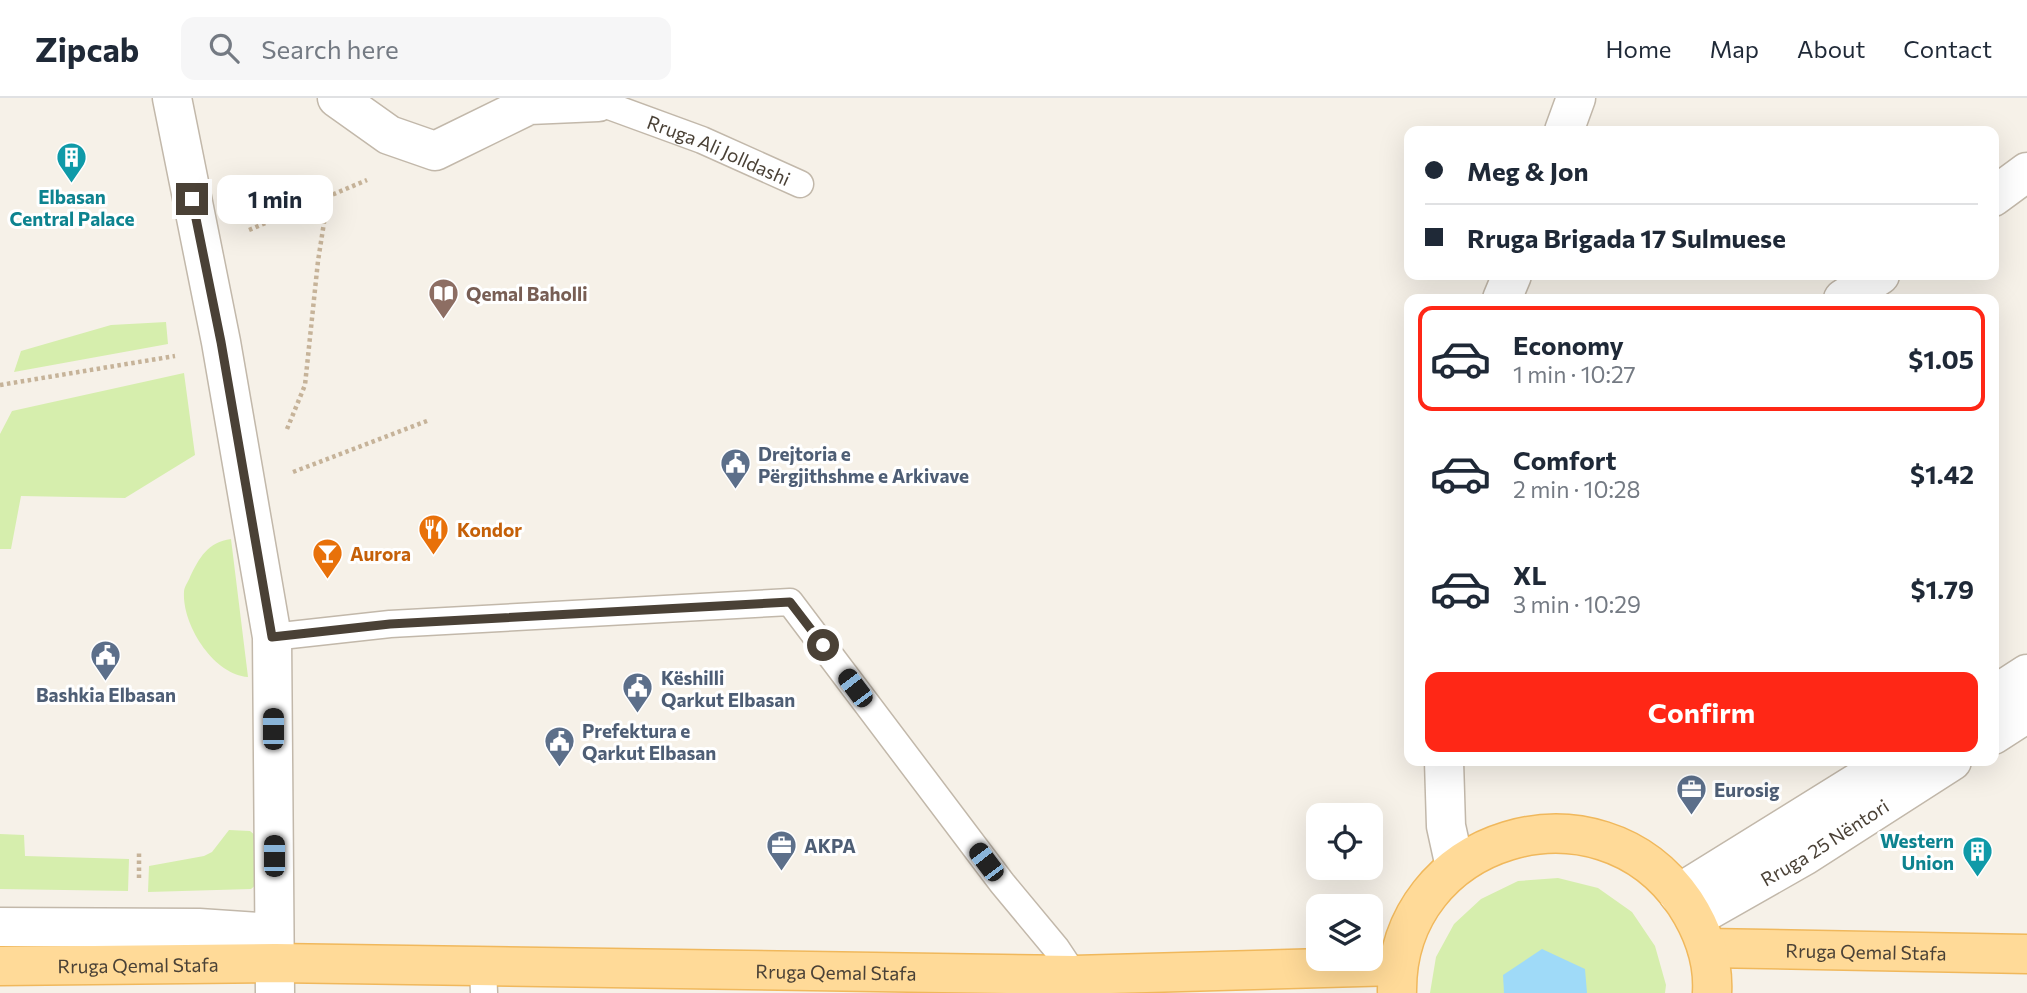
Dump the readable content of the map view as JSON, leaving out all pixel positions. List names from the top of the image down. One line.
{"streets":{"main road":["Rruga Qemal Stafa"],"street":["Rruga Ali Jolldashi","Rruga 25 Nëntori"]},"crossings":[["Rruga 25 Nëntori","Rruga Qemal Stafa"]],"places":{"building":["Elbasan Central Palace","Western Union"],"library":["Qemal Baholli"],"public building":["Drejtoria e Përgjithshme e Arkivave","Bashkia Elbasan","Këshilli Qarkut Elbasan","Prefektura e Qarkut Elbasan"],"restaurant":["Kondor"],"bar":["Aurora"],"office":["Eurosig","AKPA"]},"page":{"header":"Zipcab","search":"Search here","nav":["Home","Map","About","Contact"],"banner":["Meg & Jon","Rruga Brigada 17 Sulmuese"],"bubble":"1 min","list":[{"name":"Economy","note":"1 min · 10:27","value":"$1.05"},{"name":"Comfort","note":"2 min · 10:28","value":"$1.42"},{"name":"XL","note":"3 min · 10:29","value":"$1.79"}],"buttons":"Confirm"}}
